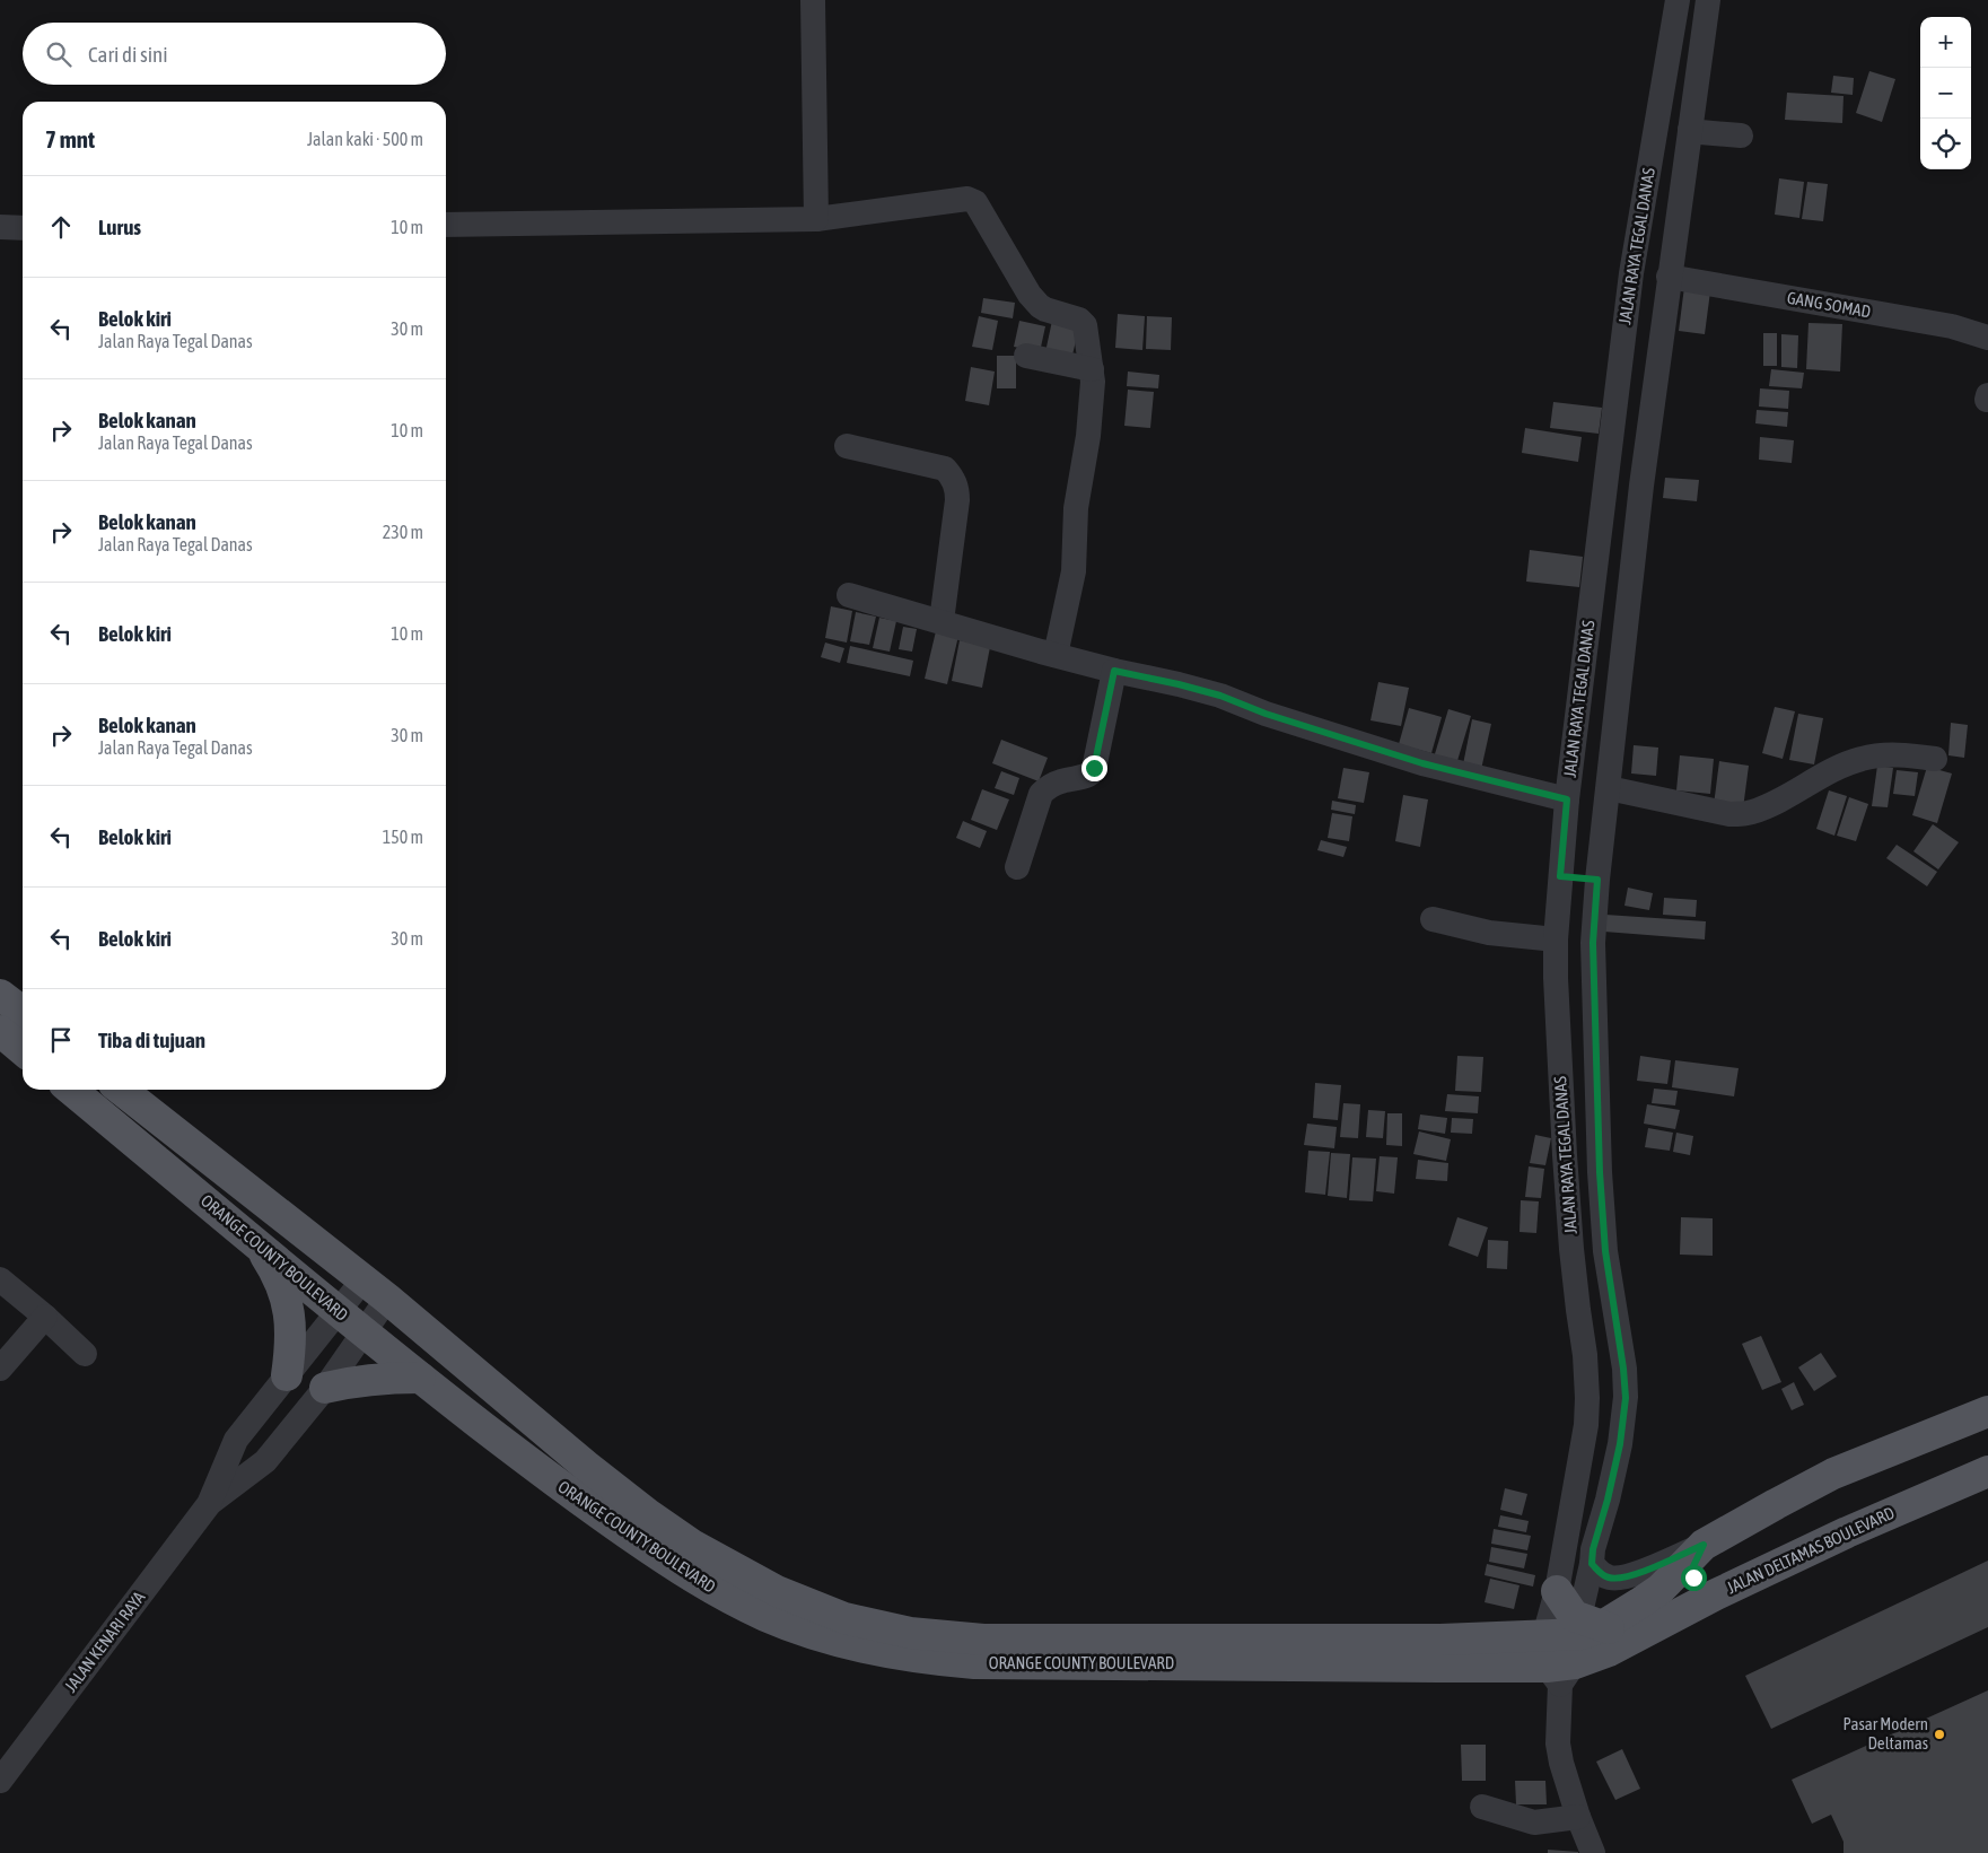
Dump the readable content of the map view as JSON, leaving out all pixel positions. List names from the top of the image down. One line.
{"streets":{"main road":["ORANGE COUNTY BOULEVARD","JALAN DELTAMAS BOULEVARD"],"street":["JALAN RAYA TEGAL DANAS","GANG SOMAD","JALAN KENARI RAYA"]},"crossings":[["JALAN RAYA TEGAL DANAS","GANG SOMAD"],["JALAN RAYA TEGAL DANAS","ORANGE COUNTY BOULEVARD"],["JALAN RAYA TEGAL DANAS","JALAN DELTAMAS BOULEVARD"],["ORANGE COUNTY BOULEVARD","JALAN DELTAMAS BOULEVARD"],["ORANGE COUNTY BOULEVARD","JALAN KENARI RAYA"]],"places":["Pasar Modern Deltamas"],"page":{"map_buttons":["+","−"],"search":"Cari di sini","heading":["7 mnt","Jalan kaki · 500 m"],"list":[["Lurus","10 m"],["Belok kiri","Jalan Raya Tegal Danas","30 m"],["Belok kanan","Jalan Raya Tegal Danas","10 m"],["Belok kanan","Jalan Raya Tegal Danas","230 m"],["Belok kiri","10 m"],["Belok kanan","Jalan Raya Tegal Danas","30 m"],["Belok kiri","150 m"],["Belok kiri","30 m"],"Tiba di tujuan"]}}
